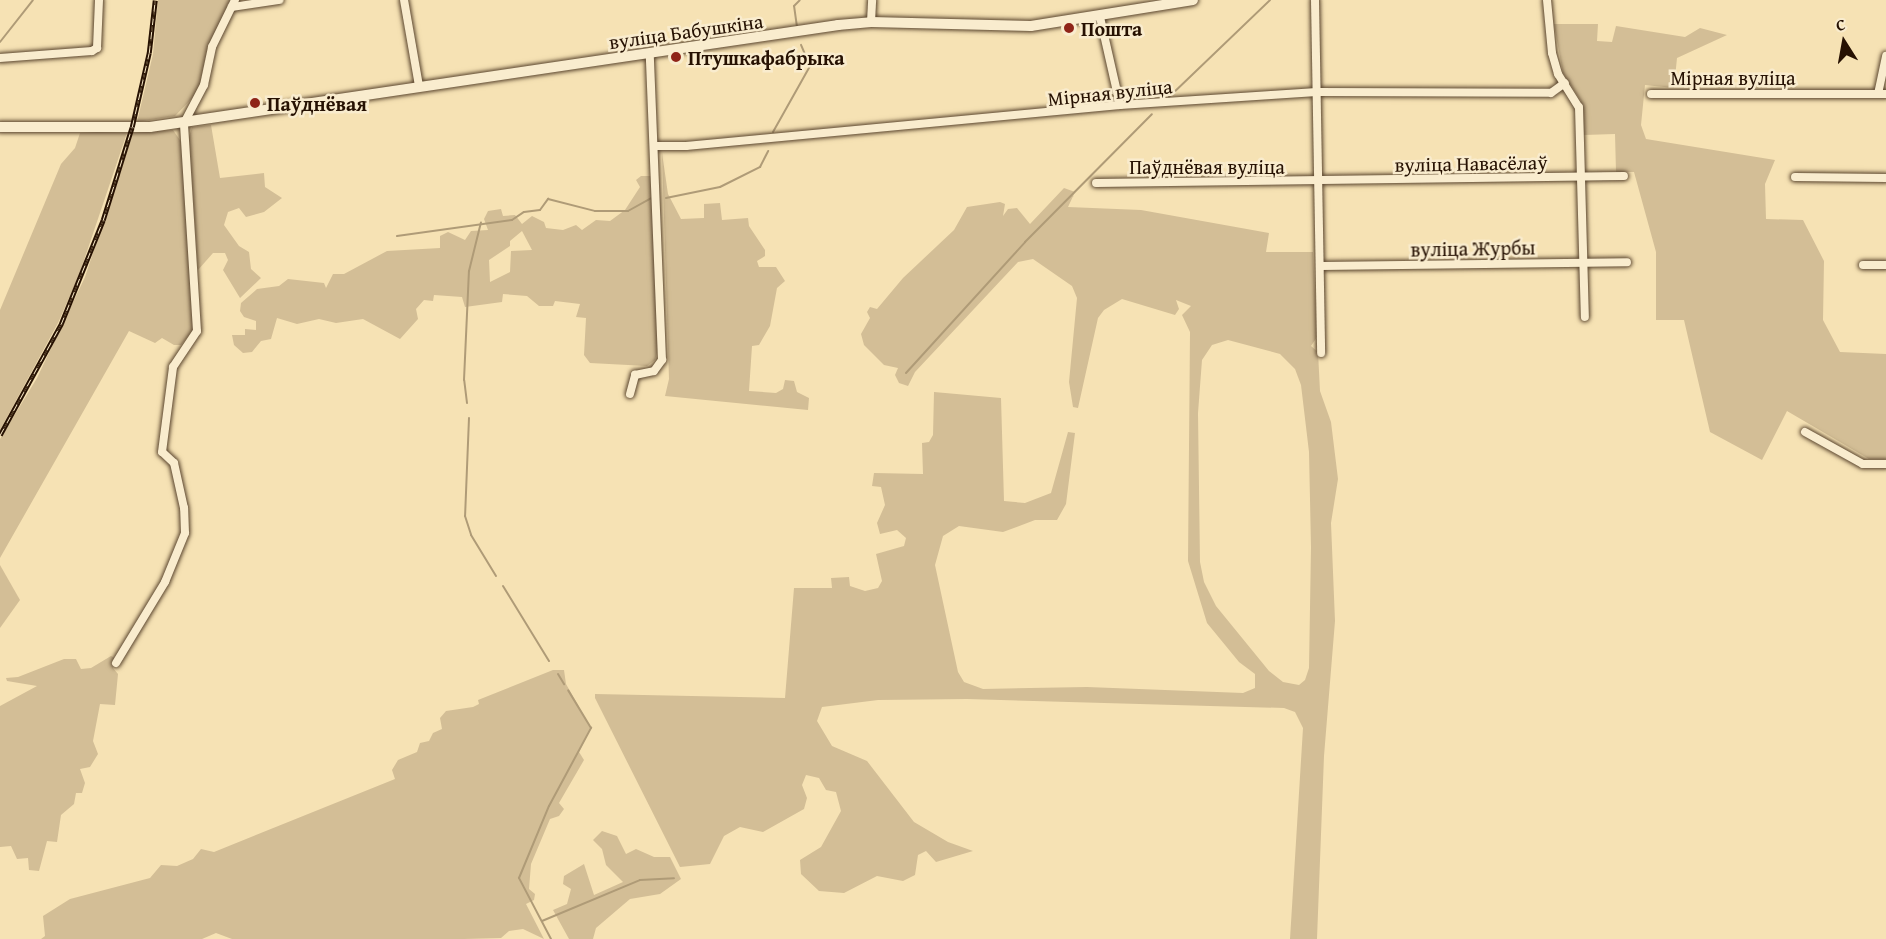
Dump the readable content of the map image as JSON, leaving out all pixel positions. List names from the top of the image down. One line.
{"streets":{"street":["вуліца Бабушкіна","Мірная вуліца","вуліца Навасёлаў","Паўднёвая вуліца","вуліца Журбы"]},"crossings":[["вуліца Навасёлаў","Паўднёвая вуліца"]],"places":["Пошта","Птушкафабрыка","Паўднёвая"],"north":"top"}
